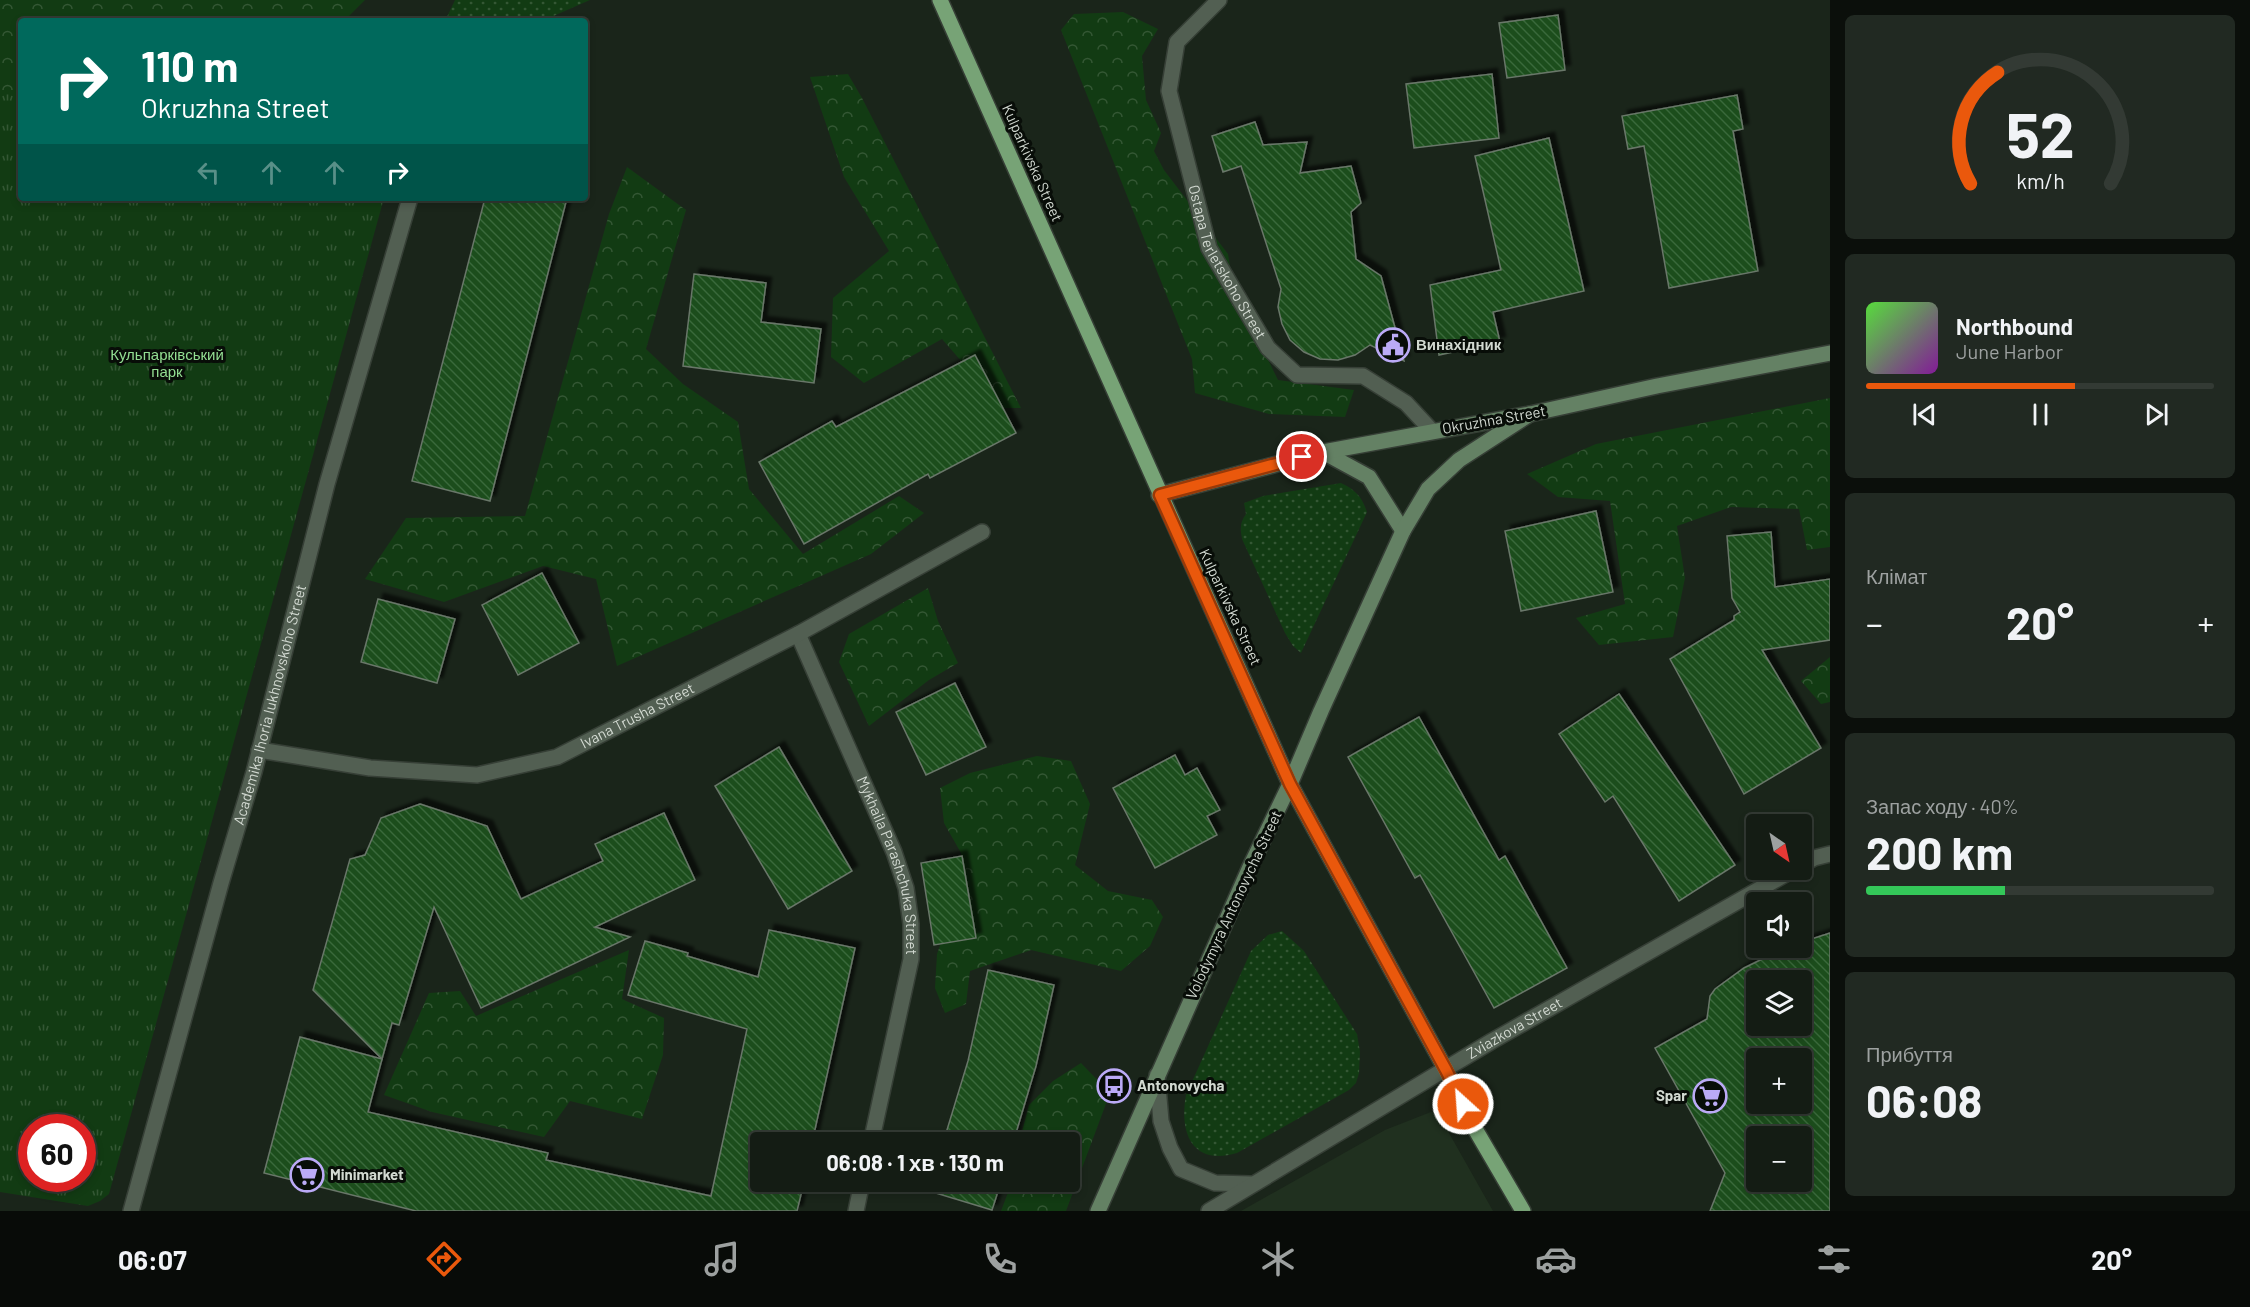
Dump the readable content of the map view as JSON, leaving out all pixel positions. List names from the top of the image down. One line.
{"streets":{"main road":["Kulparkivska Street","Okruzhna Street","Volodymyra Antonovycha Street"],"street":["Ostapa Terletskoho Street","Academika Ihoria Iukhnovskoho Street","Ivana Trusha Street","Mykhaila Parashchuka Street","Zviazkova Street"]},"crossings":[["Kulparkivska Street","Okruzhna Street"],["Kulparkivska Street","Volodymyra Antonovycha Street"],["Kulparkivska Street","Zviazkova Street"],["Ostapa Terletskoho Street","Okruzhna Street"],["Okruzhna Street","Volodymyra Antonovycha Street"],["Academika Ihoria Iukhnovskoho Street","Ivana Trusha Street"],["Ivana Trusha Street","Mykhaila Parashchuka Street"]],"parks":["Кульпарківський парк"],"places":{"public building":["Винахідник"],"bus stop":["Antonovycha"],"supermarket":["Spar","Minimarket"]},"north":"bottom right","page":{"turn":["110 m","Okruzhna Street"],"song":["Northbound","June Harbor"],"tile":["Клімат",["Запас ходу · 40%","200 km"],["Прибуття","06:08"]],"heat":["−","20°","+"],"map_buttons":["+","−"],"limit":"60","trip":"06:08 · 1 хв · 130 m","tabs":["06:07","20°"],"gauge":["52","km/h"]}}
